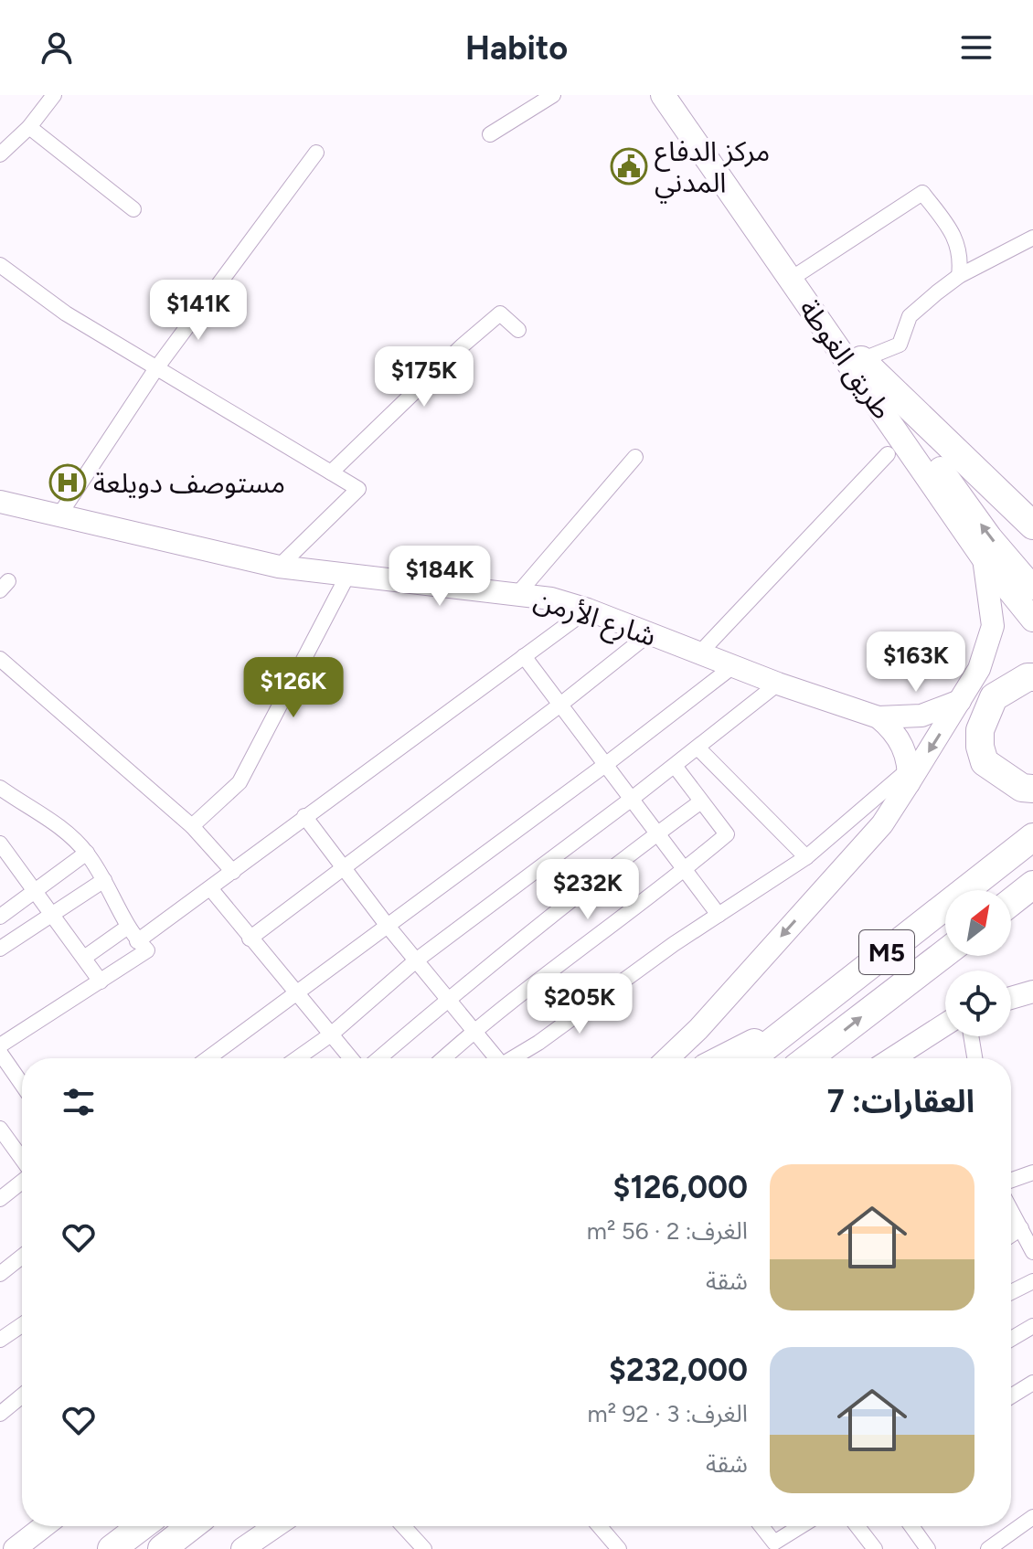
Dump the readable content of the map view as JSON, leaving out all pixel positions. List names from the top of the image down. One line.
{"streets":{"highway":["M5"],"main road":["طريق الغوطة","شارع الأرمن"]},"places":{"public building":["مركز الدفاع المدني"],"hospital":["مستوصف دويلعة"]},"north":"top right","page":{"header":"Habito","price":["$141K","$175K","$184K","$163K","$126K","$232K","$205K"],"heading":"العقارات: 7","list":[{"name":"$126,000","note":"الغرف: 2 · 56 m² · شقة"},{"name":"$232,000","note":"الغرف: 3 · 92 m² · شقة"}]}}
